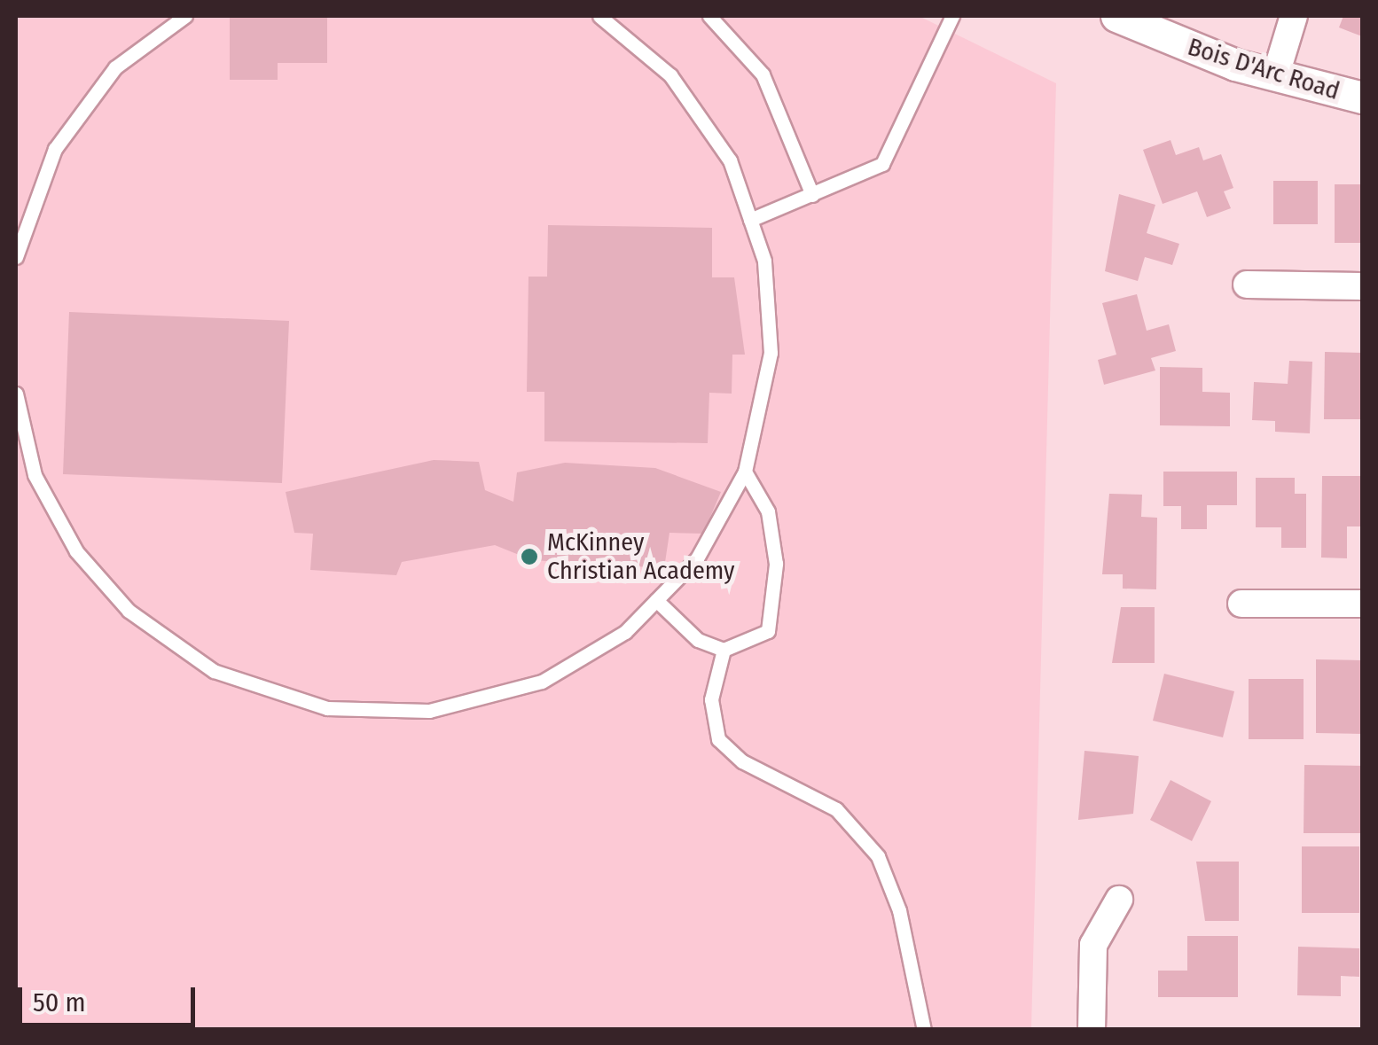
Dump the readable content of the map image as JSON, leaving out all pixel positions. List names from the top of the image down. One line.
{"streets":{"street":["Bois D'Arc Road"]},"places":["McKinney Christian Academy"],"scale_bar":"50 m"}
